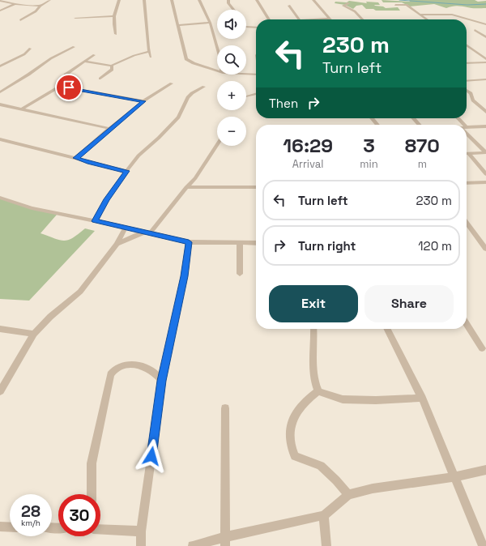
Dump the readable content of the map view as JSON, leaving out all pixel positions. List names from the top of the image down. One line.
{"page":{"map_buttons":["+","−"],"turn":["230 m","Turn left"],"then":"Then","eta":["16:29","Arrival","3","min","870","m"],"list":[{"name":"Turn left","value":"230 m"},{"name":"Turn right","value":"120 m"}],"buttons":["Exit","Share"],"speed":"28 km/h","limit":"30"}}
